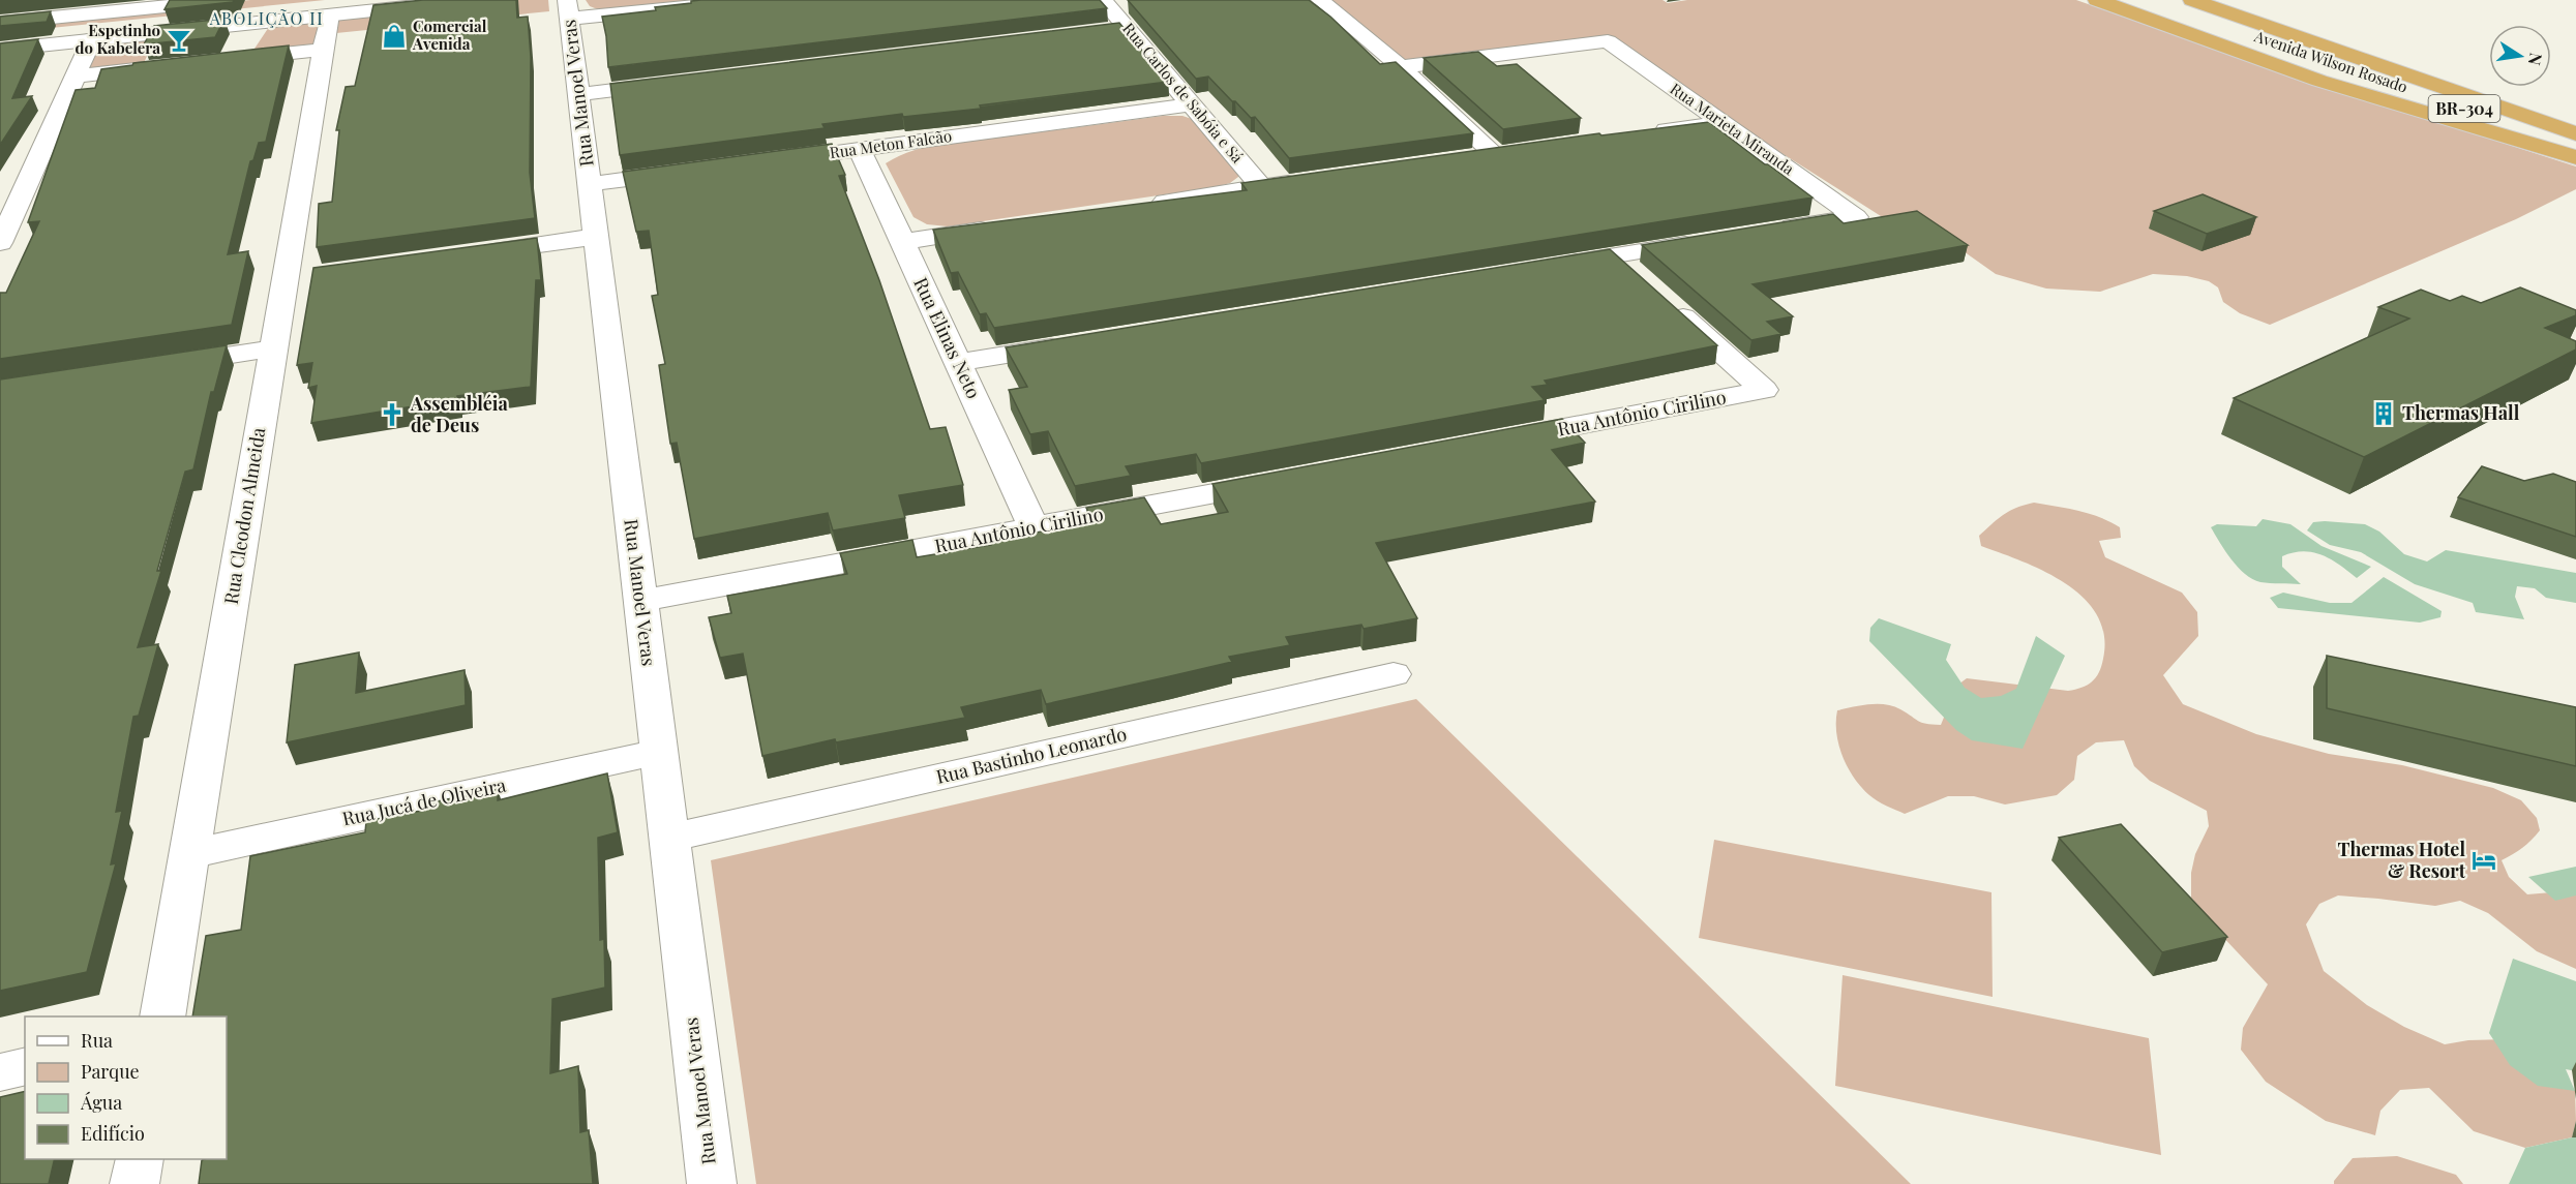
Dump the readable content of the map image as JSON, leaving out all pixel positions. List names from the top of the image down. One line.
{"streets":{"highway":["Avenida Wilson Rosado","BR-304"],"street":["Rua Manoel Veras","Rua Carlos de Sabóia e Sá","Rua Marieta Miranda","Rua Meton Falcão","Rua Elinas Neto","Rua Antônio Cirilino","Rua Cleodon Almeida","Rua Bastinho Leonardo","Rua Jucá de Oliveira"]},"crossings":[["Rua Manoel Veras","Rua Antônio Cirilino"],["Rua Manoel Veras","Rua Bastinho Leonardo"],["Rua Manoel Veras","Rua Jucá de Oliveira"],["Rua Carlos de Sabóia e Sá","Rua Meton Falcão"],["Rua Meton Falcão","Rua Elinas Neto"],["Rua Elinas Neto","Rua Antônio Cirilino"],["Rua Cleodon Almeida","Rua Jucá de Oliveira"]],"districts":["ABOLIÇÃO II"],"places":{"shop":["Comercial Avenida"],"bar":["Espetinho do Kabelera"],"building":["Thermas Hall"],"church":["Assembléia de Deus"],"hotel":["Thermas Hotel & Resort"]},"legend":["Rua","Parque","Água","Edifício"],"north":"right"}
